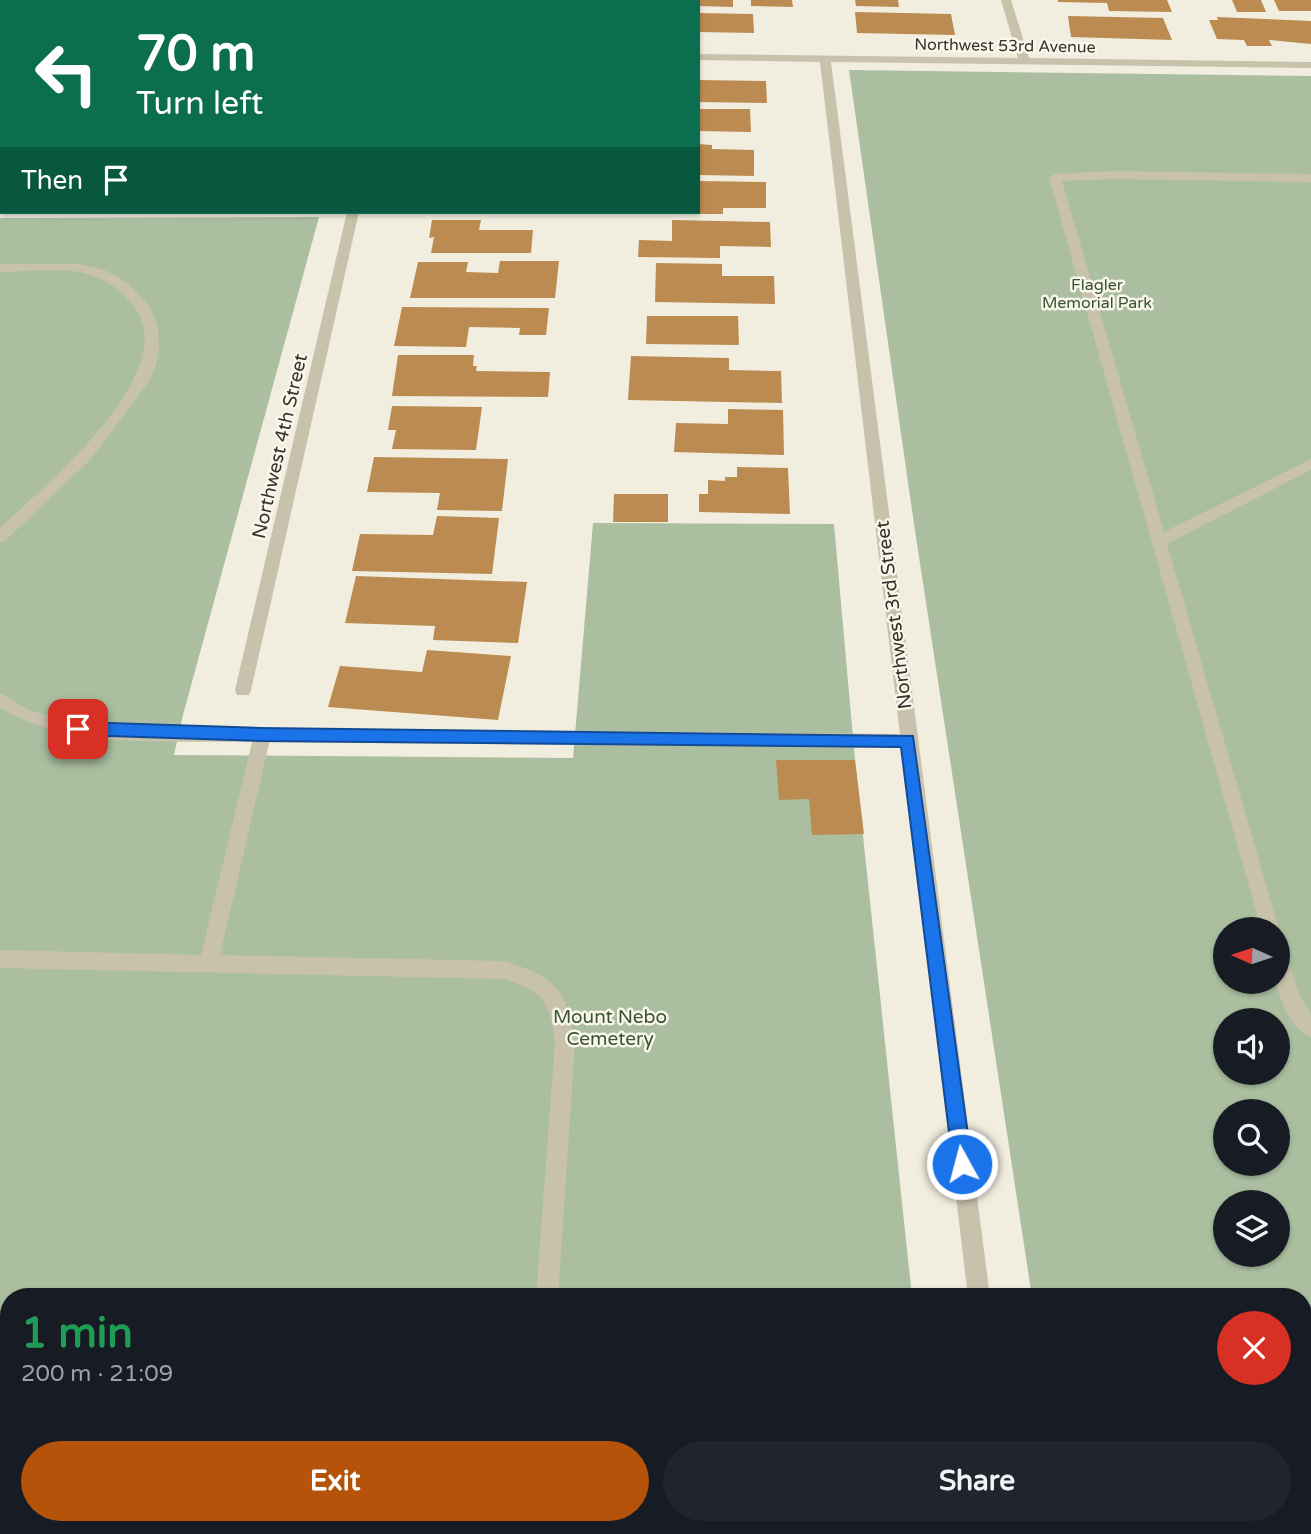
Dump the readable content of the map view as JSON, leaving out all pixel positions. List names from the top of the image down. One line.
{"streets":{"street":["Northwest 53rd Avenue","Northwest 4th Street","Northwest 3rd Street"]},"crossings":[["Northwest 53rd Avenue","Northwest 3rd Street"]],"parks":["Flagler Memorial Park","Mount Nebo Cemetery"],"north":"left","page":{"turn":["70 m","Turn left"],"then":"Then","heading":["1 min","200 m · 21:09"],"buttons":["Exit","Share"]}}
